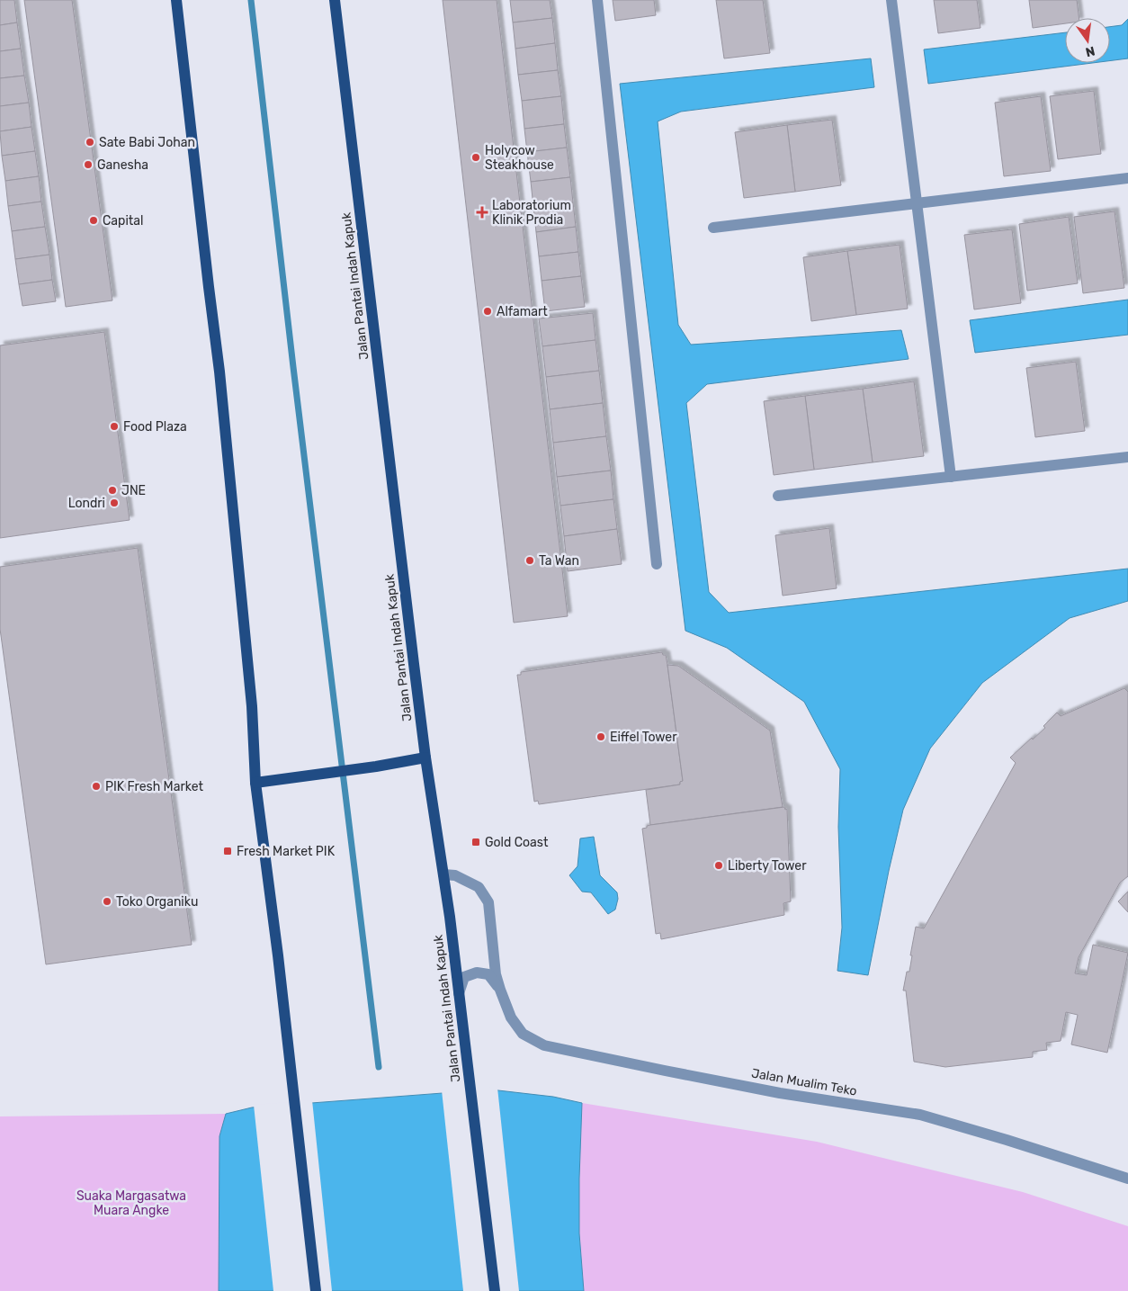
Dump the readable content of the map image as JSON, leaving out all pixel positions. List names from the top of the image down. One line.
{"streets":{"main road":["Jalan Pantai Indah Kapuk"],"street":["Jalan Mualim Teko"]},"crossings":[["Jalan Pantai Indah Kapuk","Jalan Mualim Teko"]],"parks":["Suaka Margasatwa Muara Angke"],"places":{"other":["Sate Babi Johan","Holycow Steakhouse","Ganesha","Capital","Alfamart","Food Plaza","JNE","Londri","Ta Wan","Eiffel Tower","PIK Fresh Market","Liberty Tower","Toko Organiku"],"health":["Laboratorium Klinik Prodia"],"transit":["Gold Coast","Fresh Market PIK"]},"north":"bottom"}
